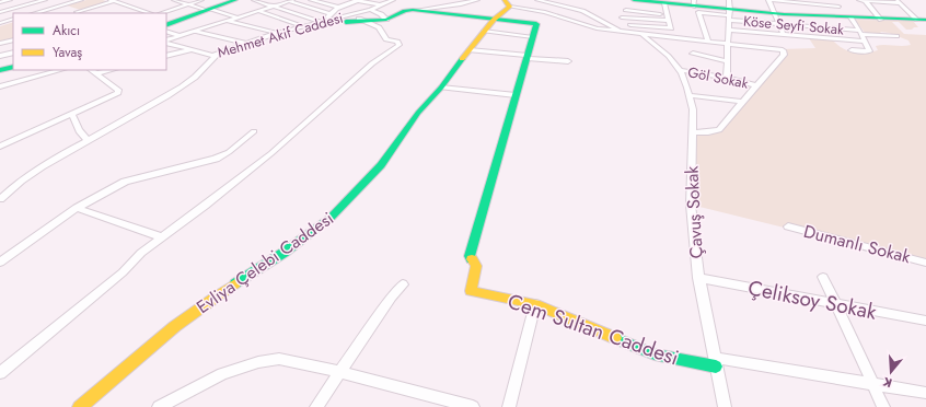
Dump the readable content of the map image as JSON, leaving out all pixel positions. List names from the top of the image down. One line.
{"streets":{"street":["Köse Seyfi Sokak","Mehmet Akif Caddesi","Göl Sokak","Çavuş Sokak","Dumanlı Sokak","Evliya Çelebi Caddesi","Çeliksoy Sokak","Cem Sultan Caddesi"]},"crossings":[["Göl Sokak","Çavuş Sokak"],["Çavuş Sokak","Çeliksoy Sokak"],["Çavuş Sokak","Cem Sultan Caddesi"]],"legend":["Akıcı","Yavaş"],"north":"bottom"}
